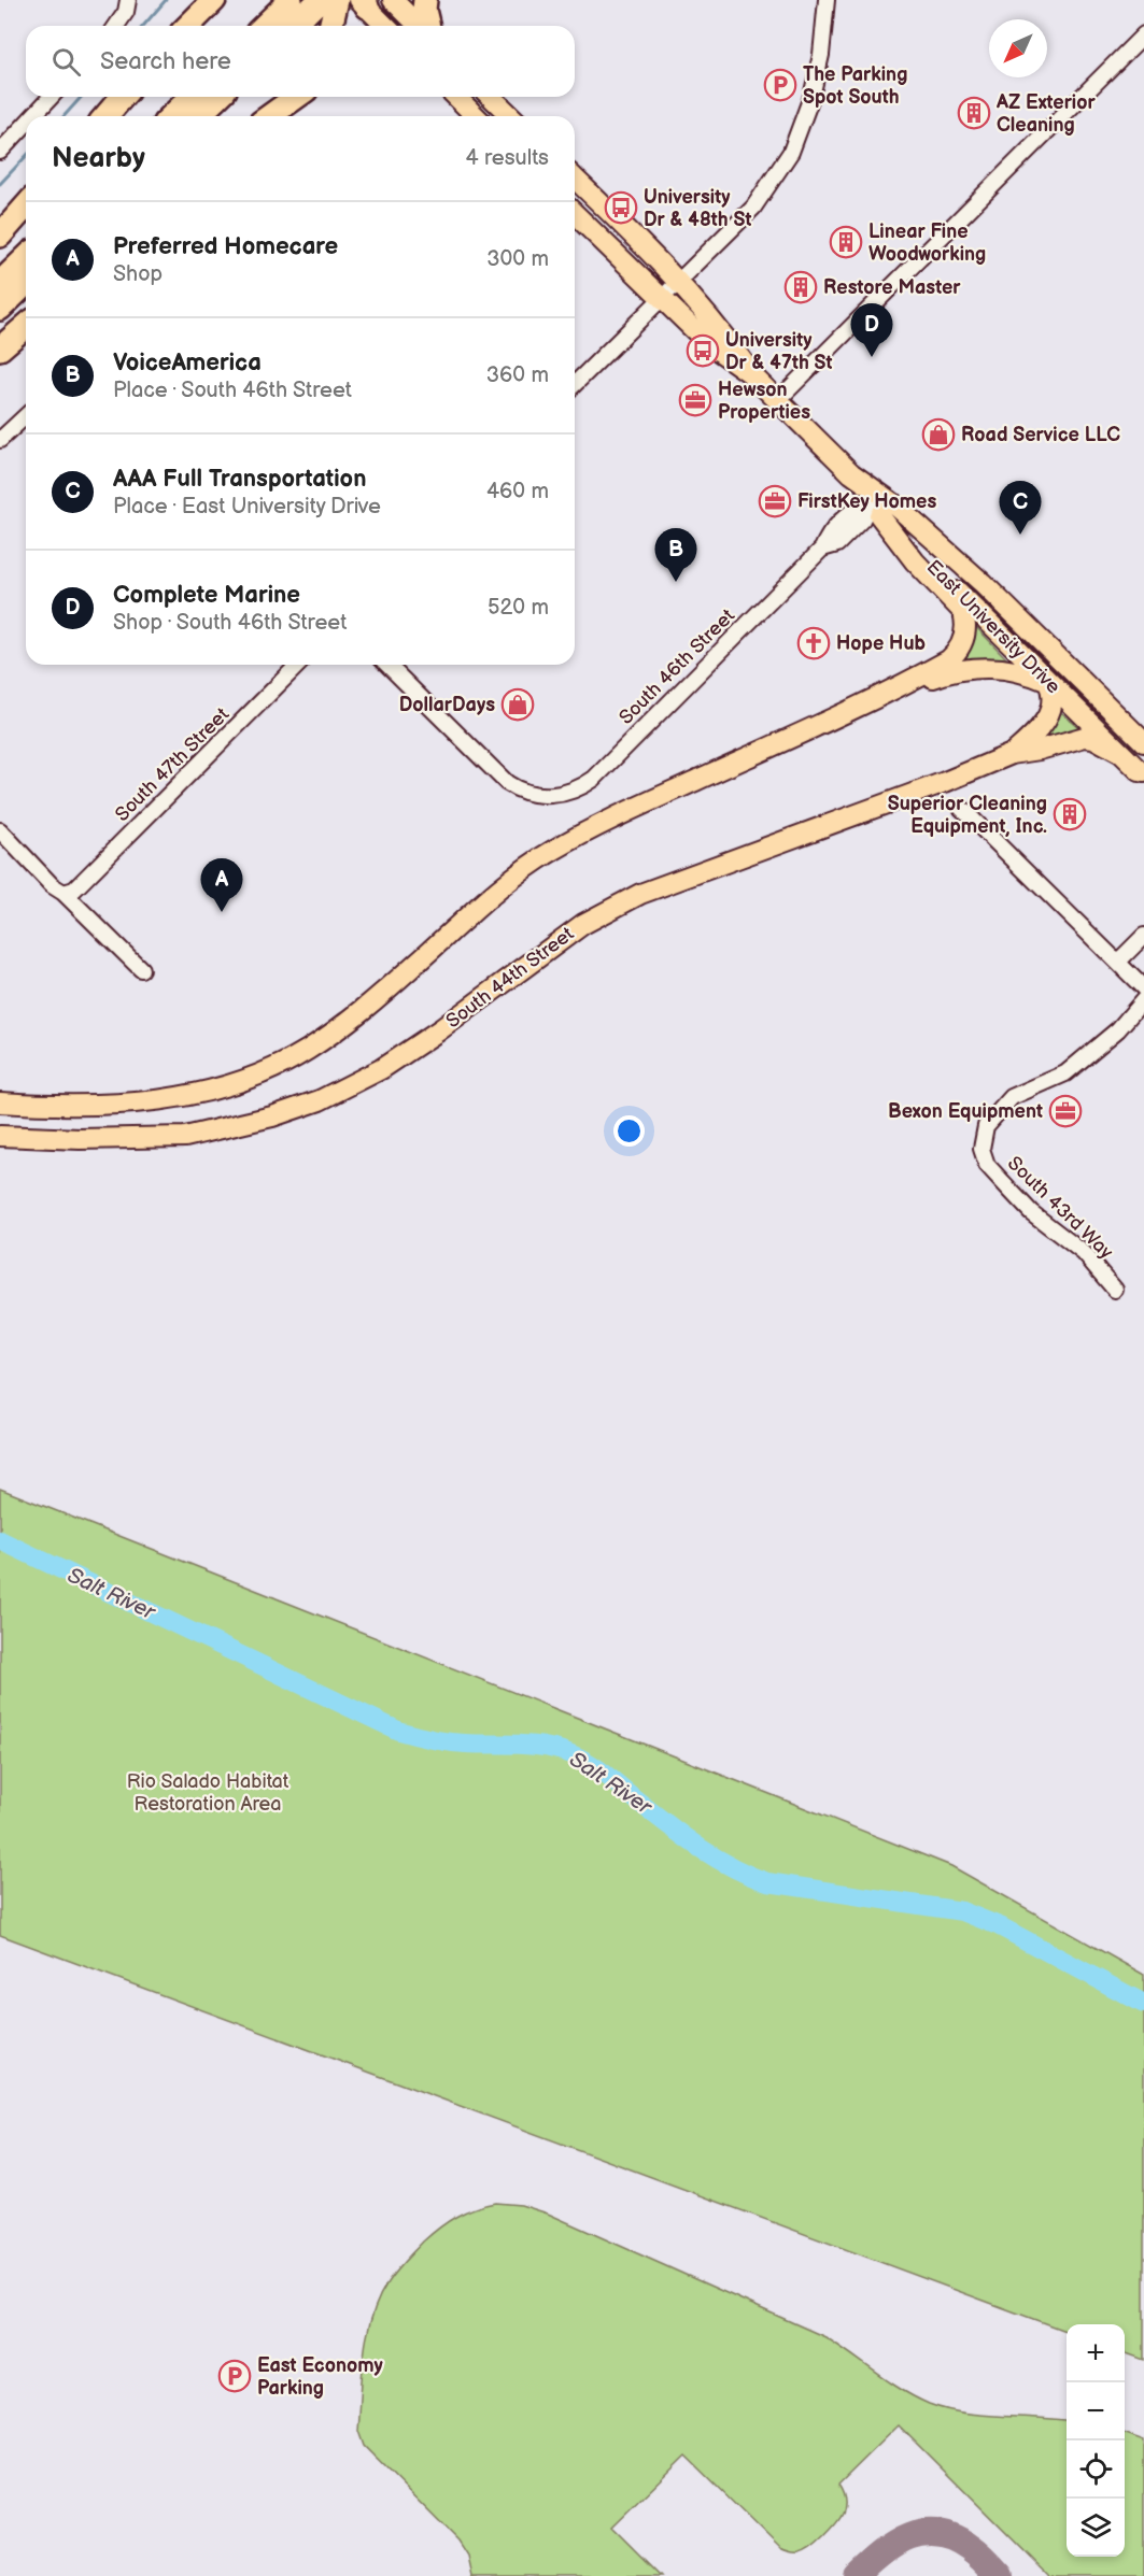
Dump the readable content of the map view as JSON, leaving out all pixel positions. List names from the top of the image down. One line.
{"streets":{"main road":["East University Drive","South 44th Street"],"street":["South 46th Street","South 47th Street","South 43rd Way"]},"crossings":[["East University Drive","South 46th Street"]],"water":["Salt River"],"parks":["Rio Salado Habitat Restoration Area"],"places":{"parking":["The Parking Spot South","East Economy Parking"],"building":["AZ Exterior Cleaning","Linear Fine Woodworking","Restore Master","Superior Cleaning Equipment, Inc."],"bus stop":["University Dr & 48th St","University Dr & 47th St"],"office":["Hewson Properties","FirstKey Homes","Bexon Equipment"],"shop":["Road Service LLC","DollarDays"],"church":["Hope Hub"]},"north":"bottom left","page":{"search":"Search here","heading":["Nearby","4 results"],"list":[{"mark":"A","name":"Preferred Homecare","note":"Shop","value":"300 m"},{"mark":"B","name":"VoiceAmerica","note":"Place · South 46th Street","value":"360 m"},{"mark":"C","name":"AAA Full Transportation","note":"Place · East University Drive","value":"460 m"},{"mark":"D","name":"Complete Marine","note":"Shop · South 46th Street","value":"520 m"}],"pins":["D","C","B","A"],"map_buttons":["+","−"]}}
